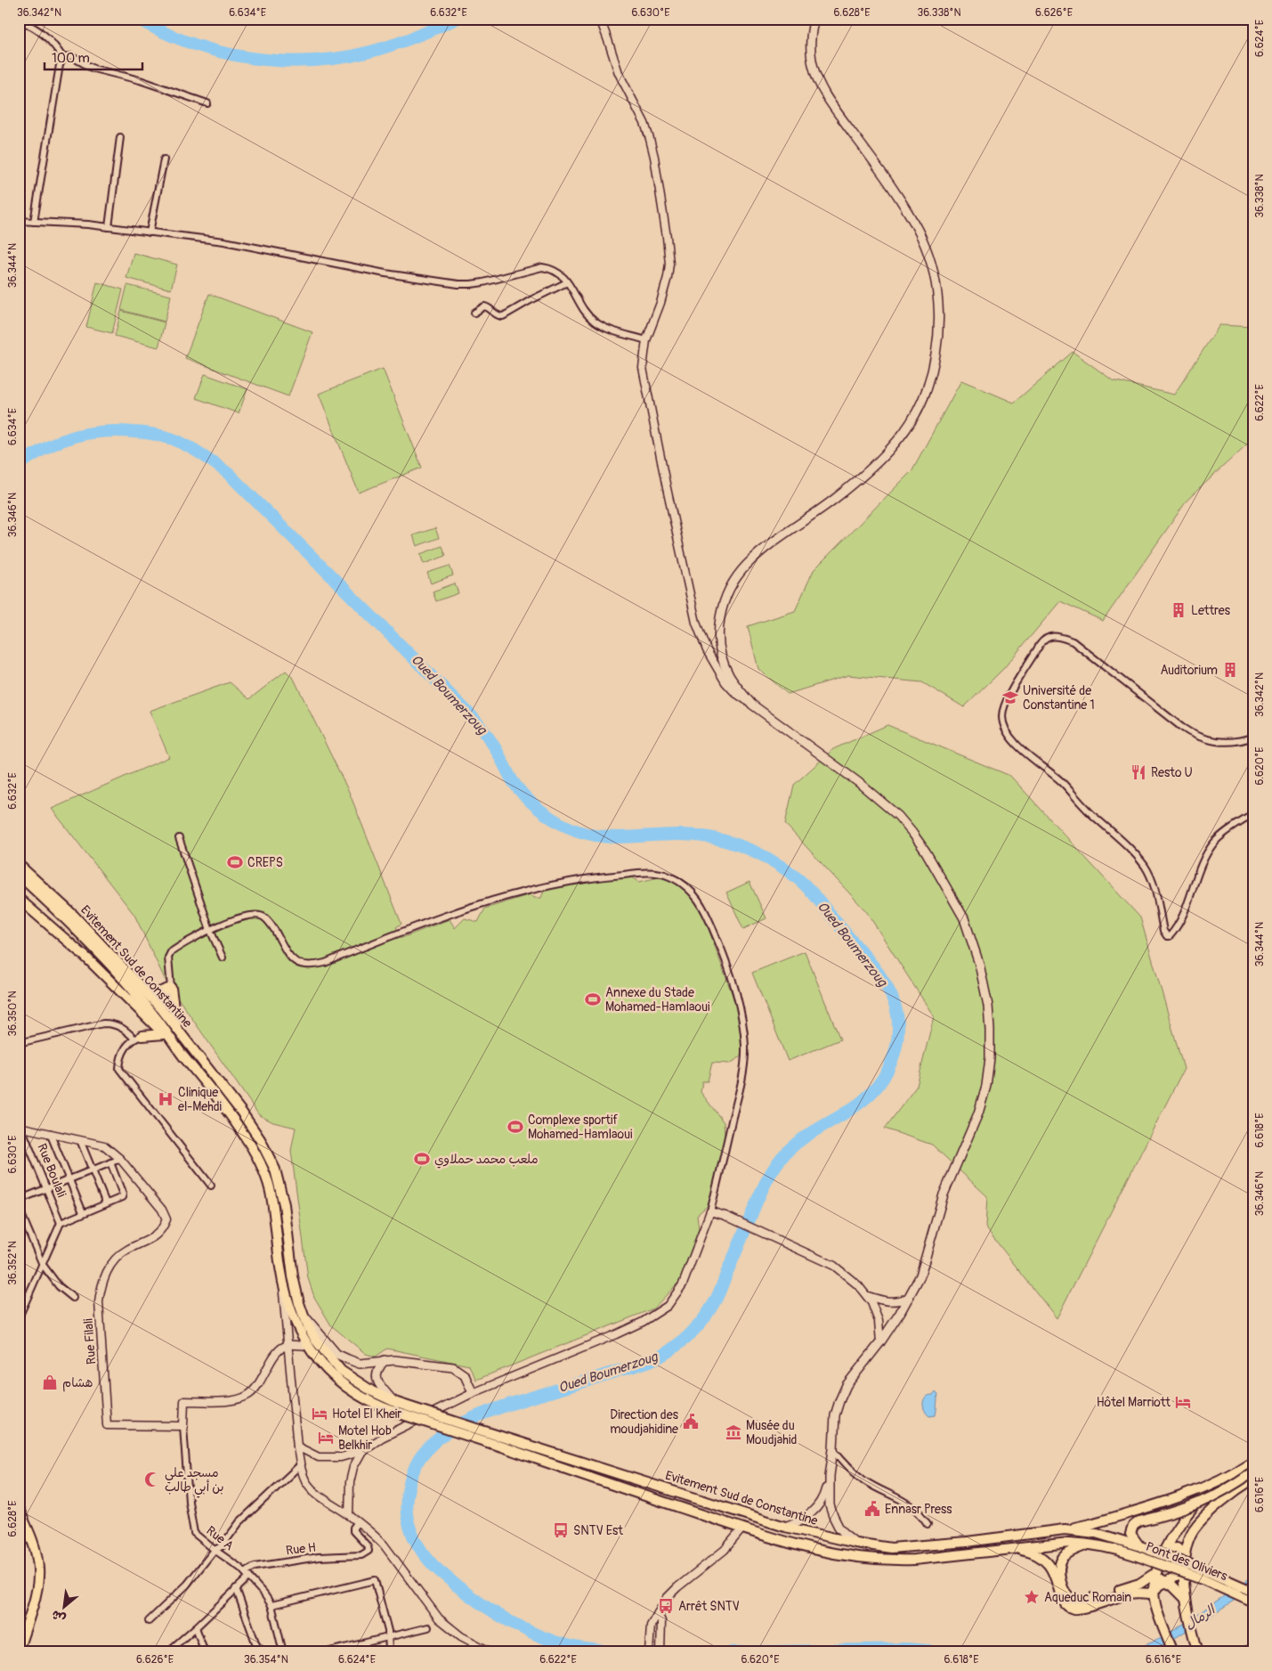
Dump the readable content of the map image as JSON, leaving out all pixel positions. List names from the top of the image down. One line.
{"streets":{"main road":["Evitement Sud de Constantine","Pont des Oliviers"],"street":["Rue Boulali","Rue Filali","Rue A","Rue H"]},"crossings":[["Evitement Sud de Constantine","Pont des Oliviers"],["Rue Boulali","Rue Filali"],["Rue Filali","Rue A"],["Rue A","Rue H"]],"water":["Oued Boumerzoug","الرمال"],"places":{"building":["Lettres","Auditorium"],"school or university":["Université de Constantine 1"],"restaurant":["Resto U"],"sports":["CREPS","Annexe du Stade Mohamed-Hamlaoui","Complexe sportif Mohamed-Hamlaoui","ملعب محمد حملاوي"],"hospital":["Clinique el-Mehdi"],"shop":["هشام"],"hotel":["Hôtel Marriott","Hotel El Kheir","Motel Hob Belkhir"],"public building":["Direction des moudjahidine","Ennasr Press"],"museum":["Musée du Moudjahid"],"mosque":["مسجد علي بن أبي طالب"],"bus stop":["SNTV Est","Arrêt SNTV"],"place":["Aqueduc Romain"]},"scale_bar":"100 m","north":"bottom left","coordinates":["36.342°N","6.634°E","6.632°E","6.630°E","6.628°E","36.338°N","6.626°E","6.624°E","36.344°N","6.622°E","36.346°N","6.620°E","36.350°N","6.618°E","36.352°N","6.616°E","36.354°N"]}
